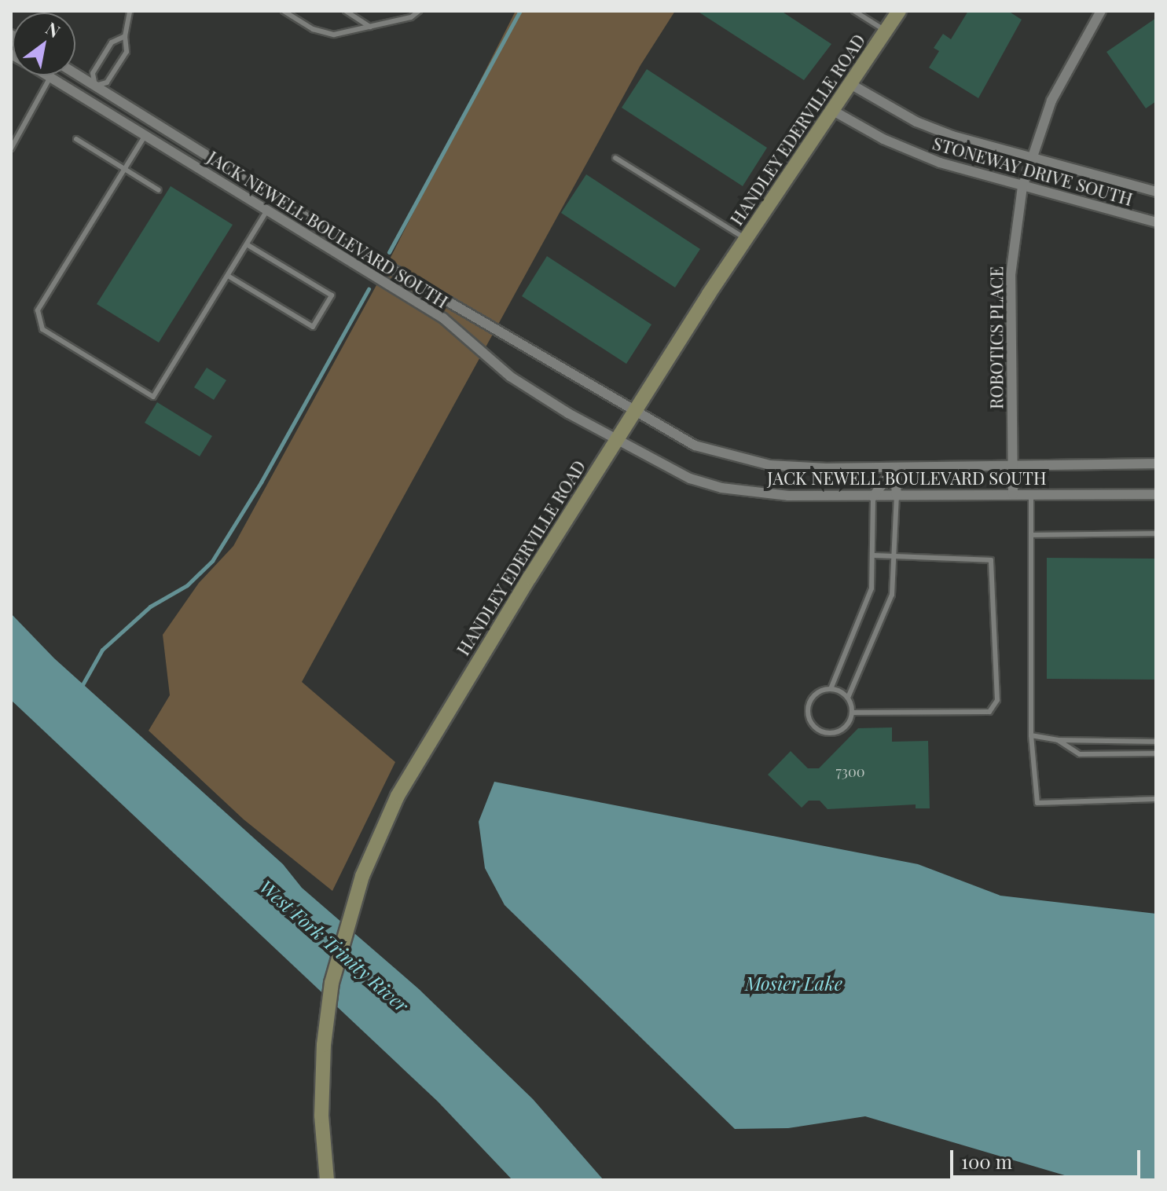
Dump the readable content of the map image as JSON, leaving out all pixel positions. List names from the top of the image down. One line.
{"streets":{"main road":["HANDLEY EDERVILLE ROAD"],"street":["STONEWAY DRIVE SOUTH","JACK NEWELL BOULEVARD SOUTH","ROBOTICS PLACE"]},"crossings":[["HANDLEY EDERVILLE ROAD","STONEWAY DRIVE SOUTH"],["HANDLEY EDERVILLE ROAD","JACK NEWELL BOULEVARD SOUTH"],["STONEWAY DRIVE SOUTH","ROBOTICS PLACE"],["JACK NEWELL BOULEVARD SOUTH","ROBOTICS PLACE"]],"water":["West Fork Trinity River","Mosier Lake"],"house_numbers":["7300"],"scale_bar":"100 m","north":"top right"}
